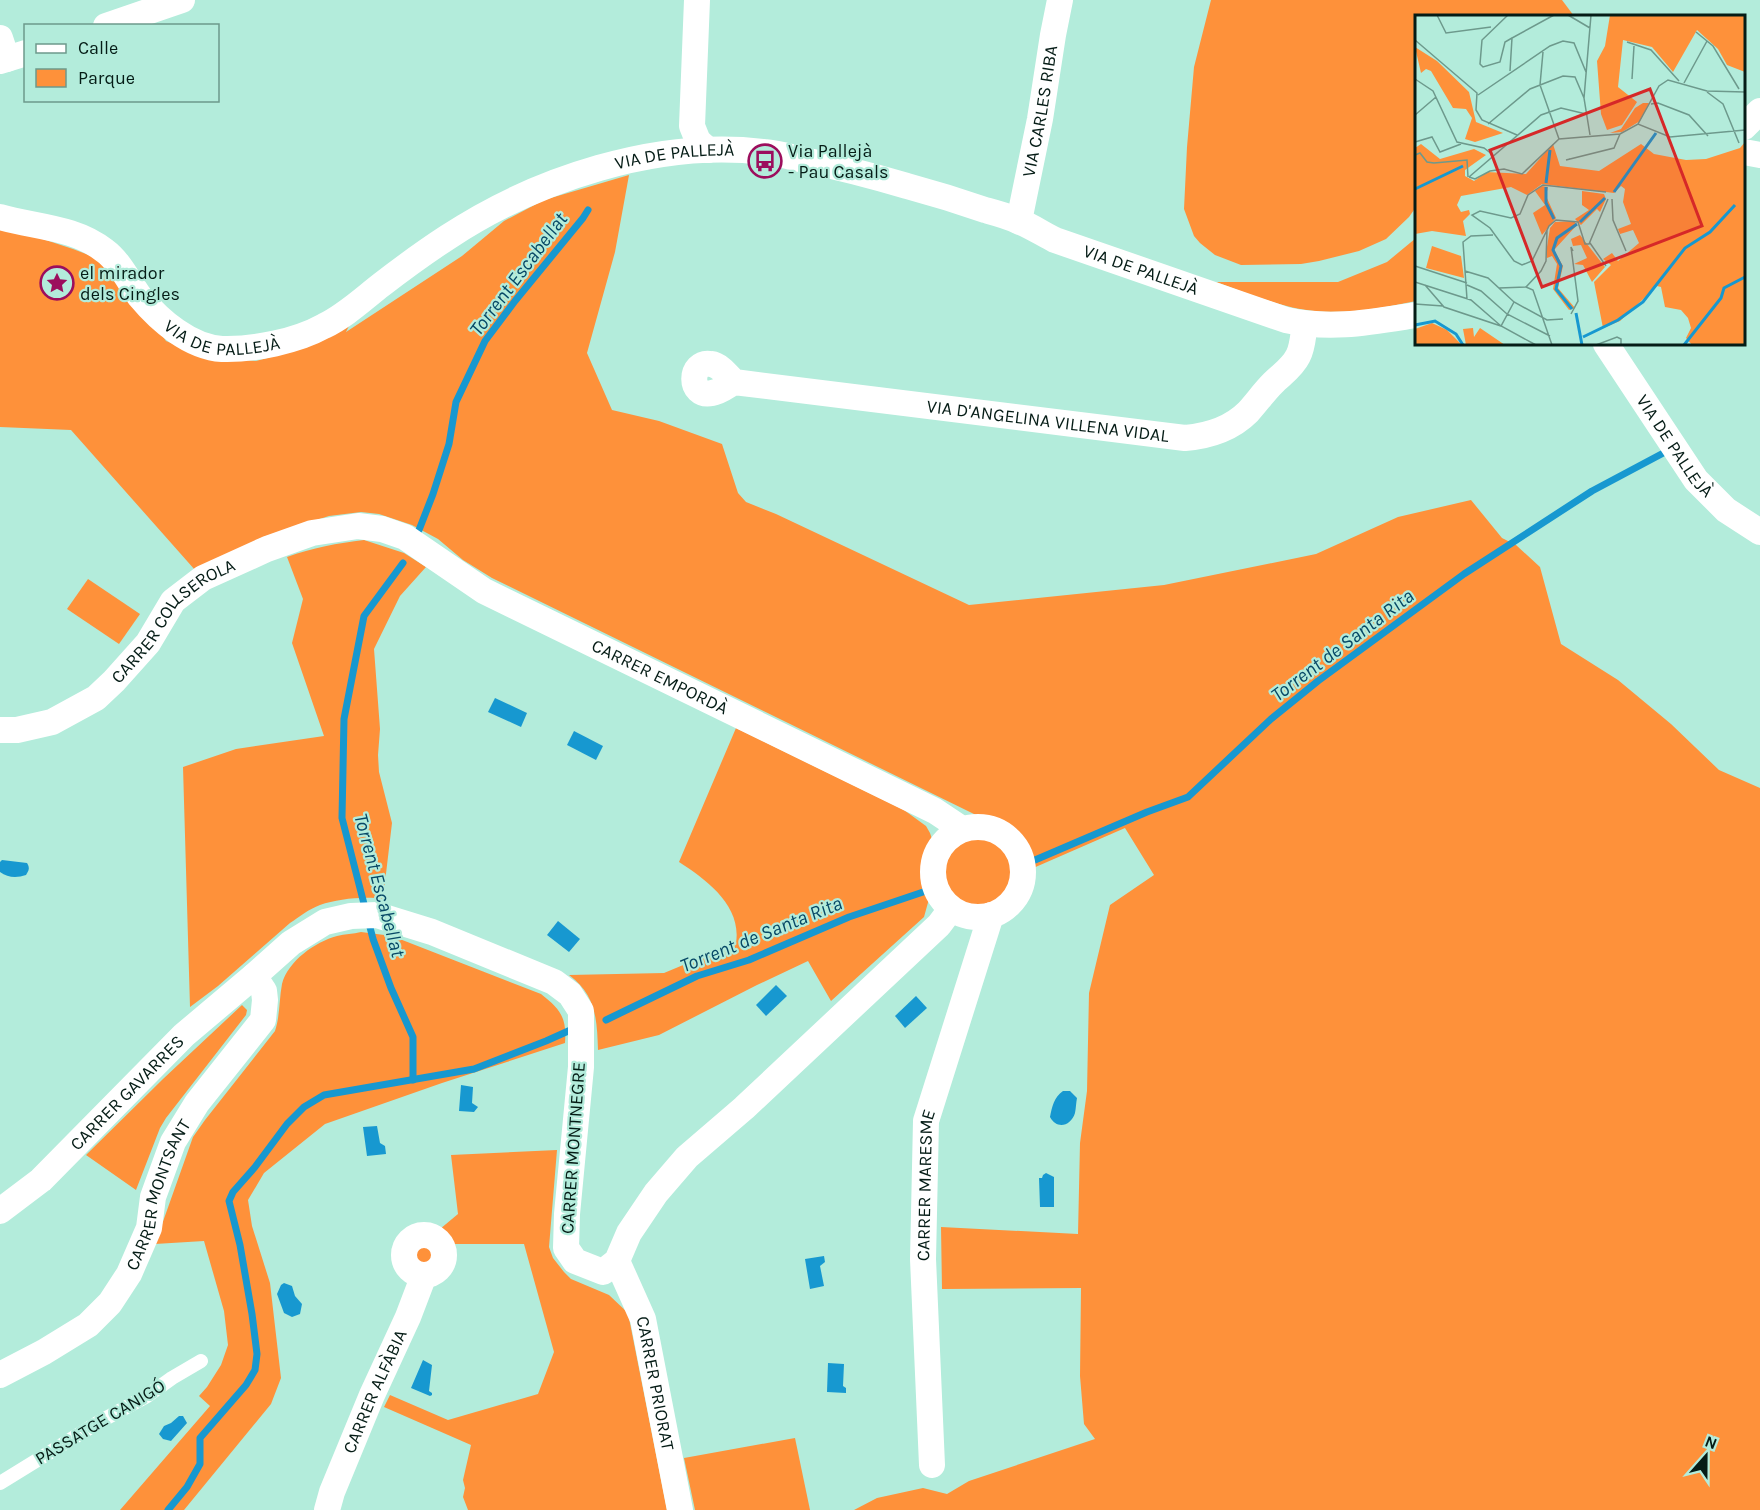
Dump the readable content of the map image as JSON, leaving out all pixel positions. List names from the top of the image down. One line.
{"streets":{"street":["VIA CARLES RIBA","VIA DE PALLEJÀ","VIA D'ANGELINA VILLENA VIDAL","CARRER COLLSEROLA","CARRER EMPORDÀ","CARRER GAVARRES","CARRER MONTNEGRE","CARRER MARESME","CARRER MONTSANT","CARRER PRIORAT","CARRER ALFÀBIA"],"lane":["PASSATGE CANIGÓ"]},"crossings":[["VIA CARLES RIBA","VIA DE PALLEJÀ"],["VIA DE PALLEJÀ","VIA D'ANGELINA VILLENA VIDAL"],["CARRER COLLSEROLA","CARRER EMPORDÀ"],["CARRER EMPORDÀ","CARRER MARESME"],["CARRER GAVARRES","CARRER MONTNEGRE"],["CARRER GAVARRES","CARRER MONTSANT"],["CARRER MONTNEGRE","CARRER MONTSANT"],["CARRER MONTNEGRE","CARRER PRIORAT"]],"water":["Torrent Escabellat","Torrent de Santa Rita"],"places":{"bus stop":["Via Pallejà - Pau Casals"],"place":["el mirador dels Cingles"]},"legend":["Calle","Parque"],"north":"top"}
